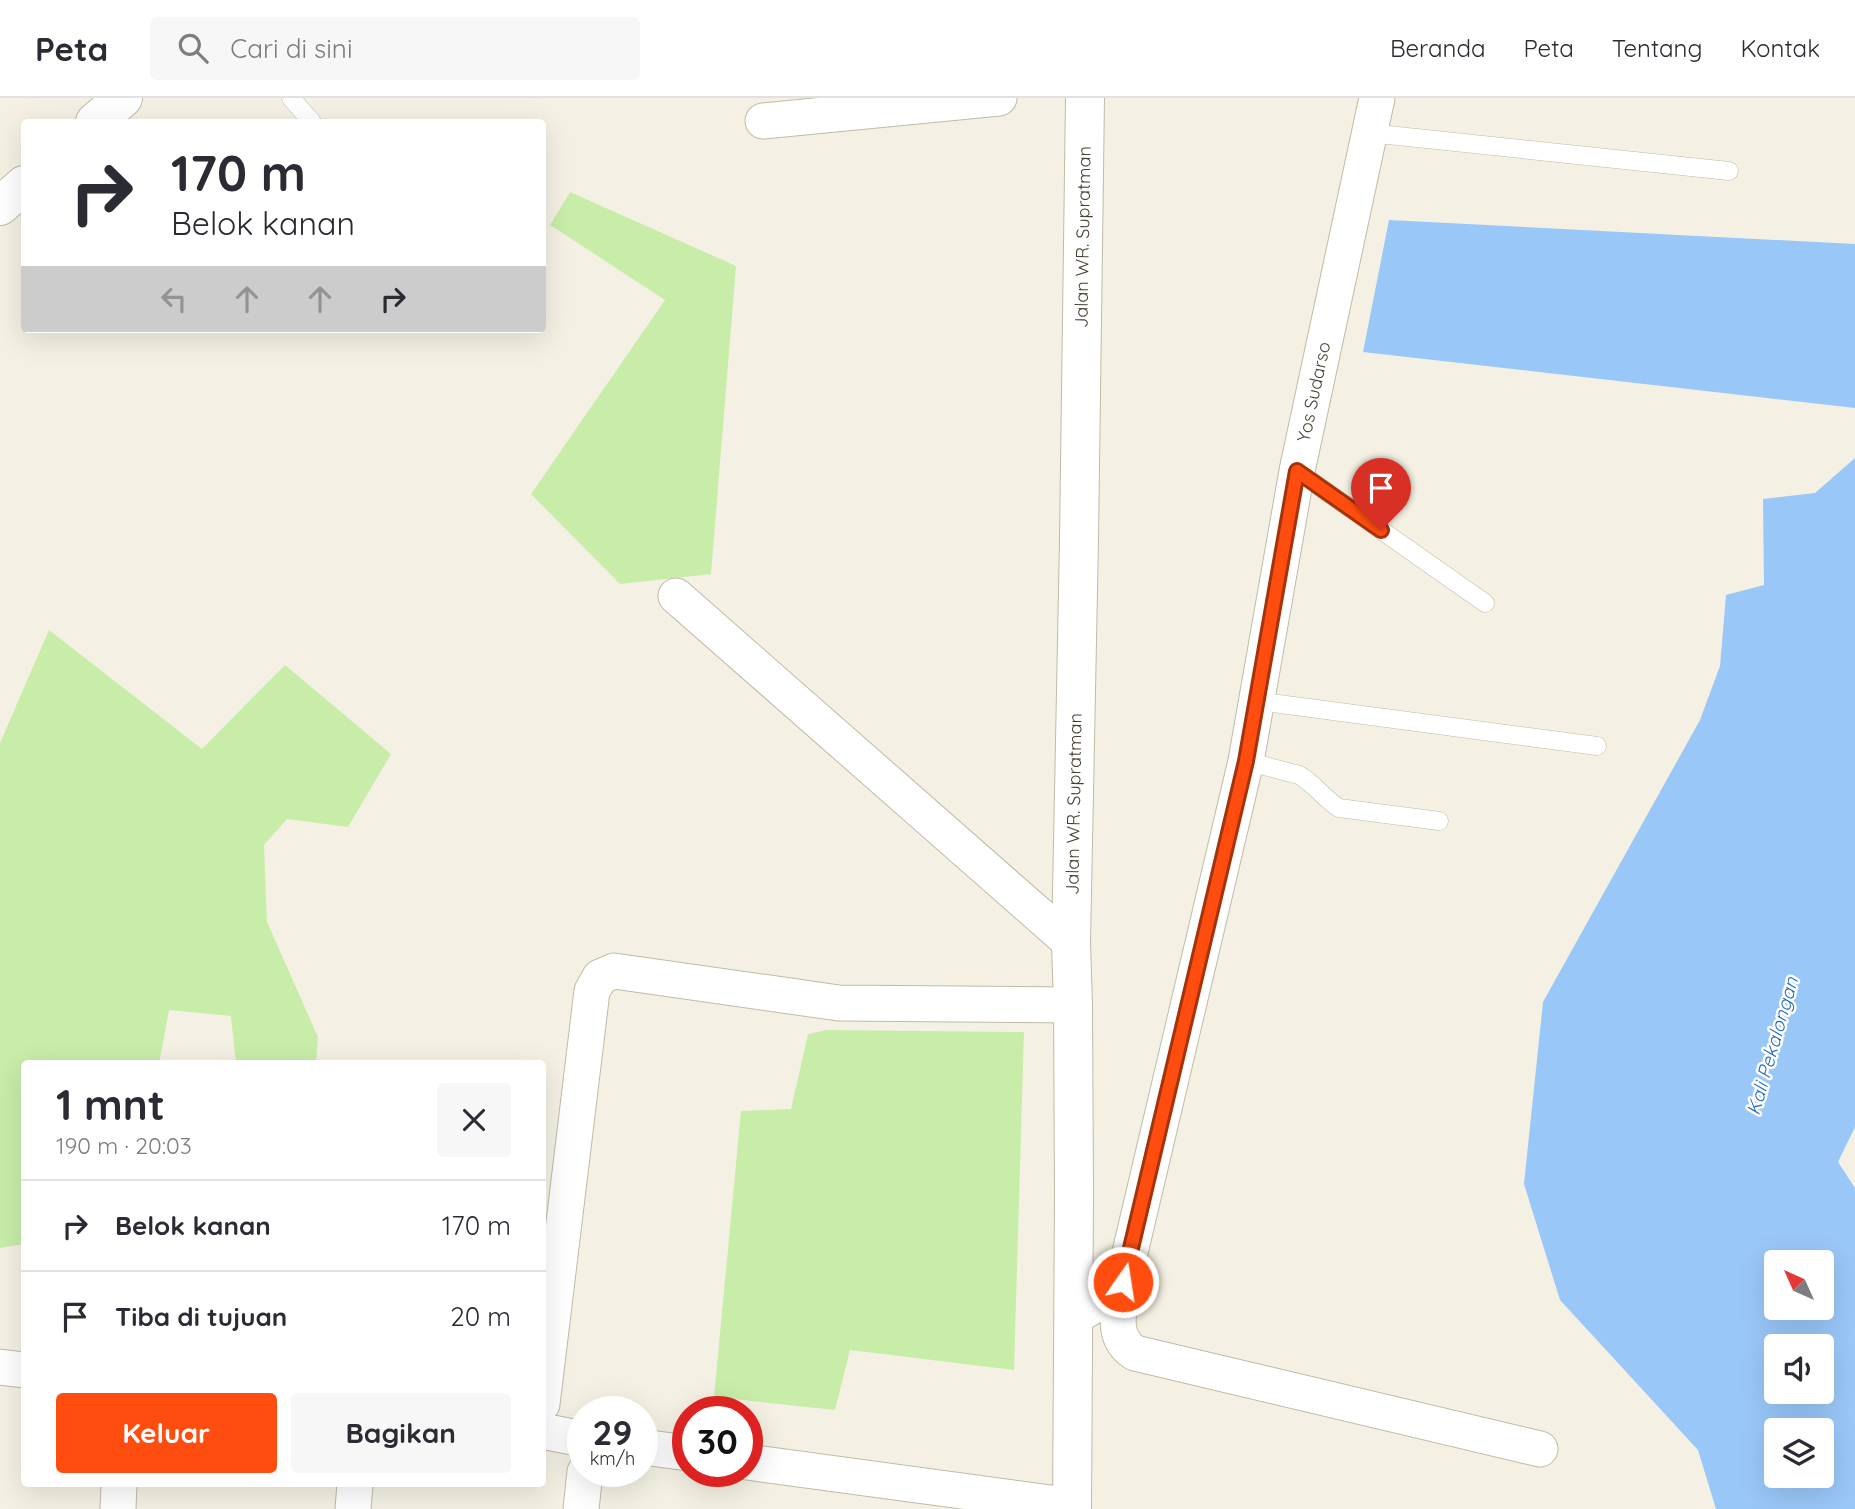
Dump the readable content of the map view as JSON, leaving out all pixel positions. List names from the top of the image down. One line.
{"streets":{"street":["Jalan WR. Supratman","Yos Sudarso"]},"water":["Kali Pekalongan"],"north":"top left","page":{"header":"Peta","search":"Cari di sini","nav":["Beranda","Peta","Tentang","Kontak"],"turn":["170 m","Belok kanan"],"heading":["1 mnt","190 m · 20:03"],"list":[{"name":"Belok kanan","value":"170 m"},{"name":"Tiba di tujuan","value":"20 m"}],"buttons":["Keluar","Bagikan"],"speed":"29 km/h","limit":"30"}}
